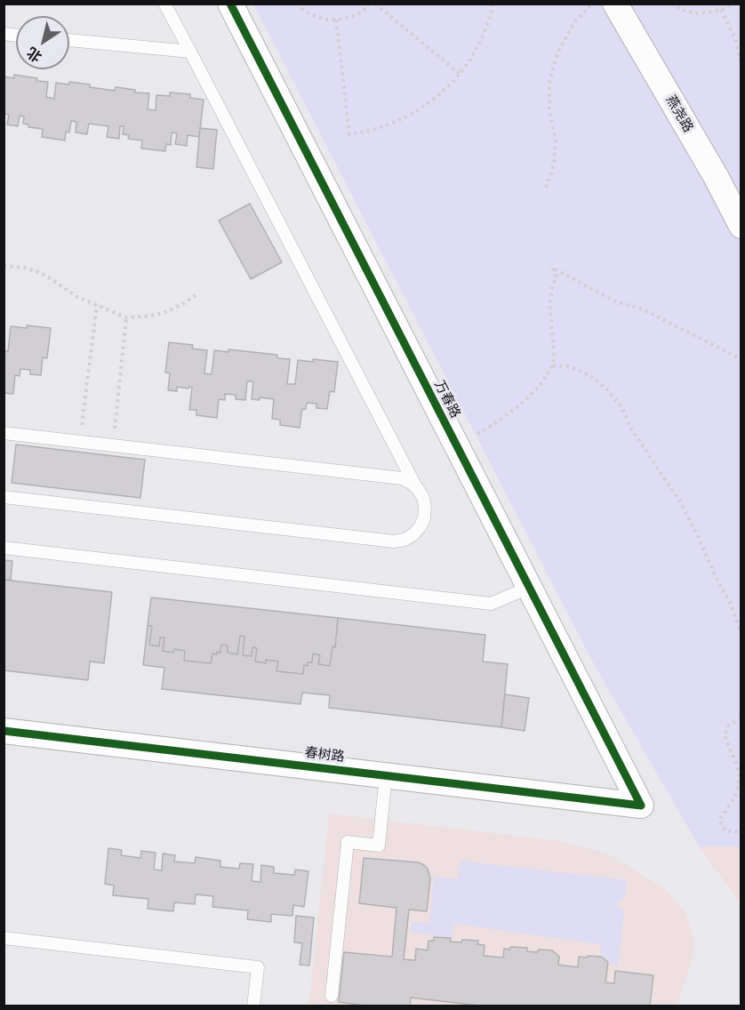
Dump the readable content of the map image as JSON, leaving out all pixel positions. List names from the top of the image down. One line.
{"streets":{"street":["燕尧路","万春路","春树路"]},"crossings":[["万春路","春树路"]],"north":"bottom left"}
